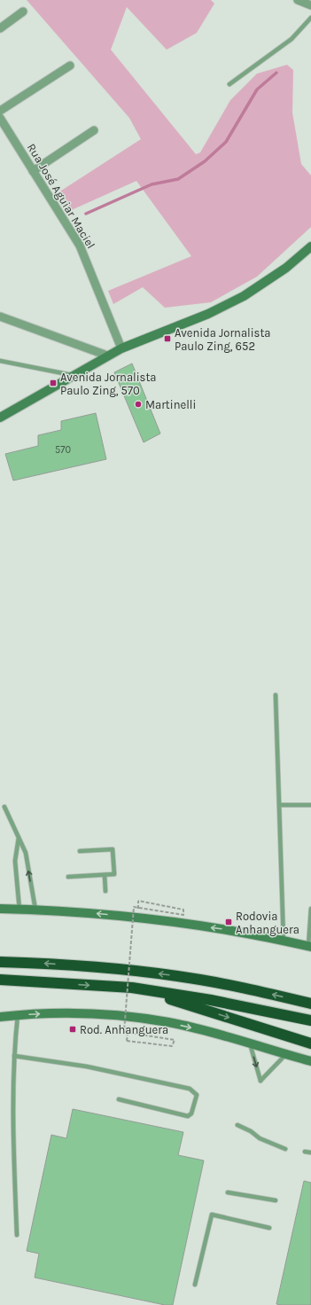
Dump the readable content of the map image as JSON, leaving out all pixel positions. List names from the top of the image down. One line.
{"streets":{"street":["Rua José Aguiar Maciel"]},"places":{"transit":["Avenida Jornalista Paulo Zing, 652","Avenida Jornalista Paulo Zing, 570","Rodovia Anhanguera","Rod. Anhanguera"],"other":["Martinelli"]},"house_numbers":["570"]}
